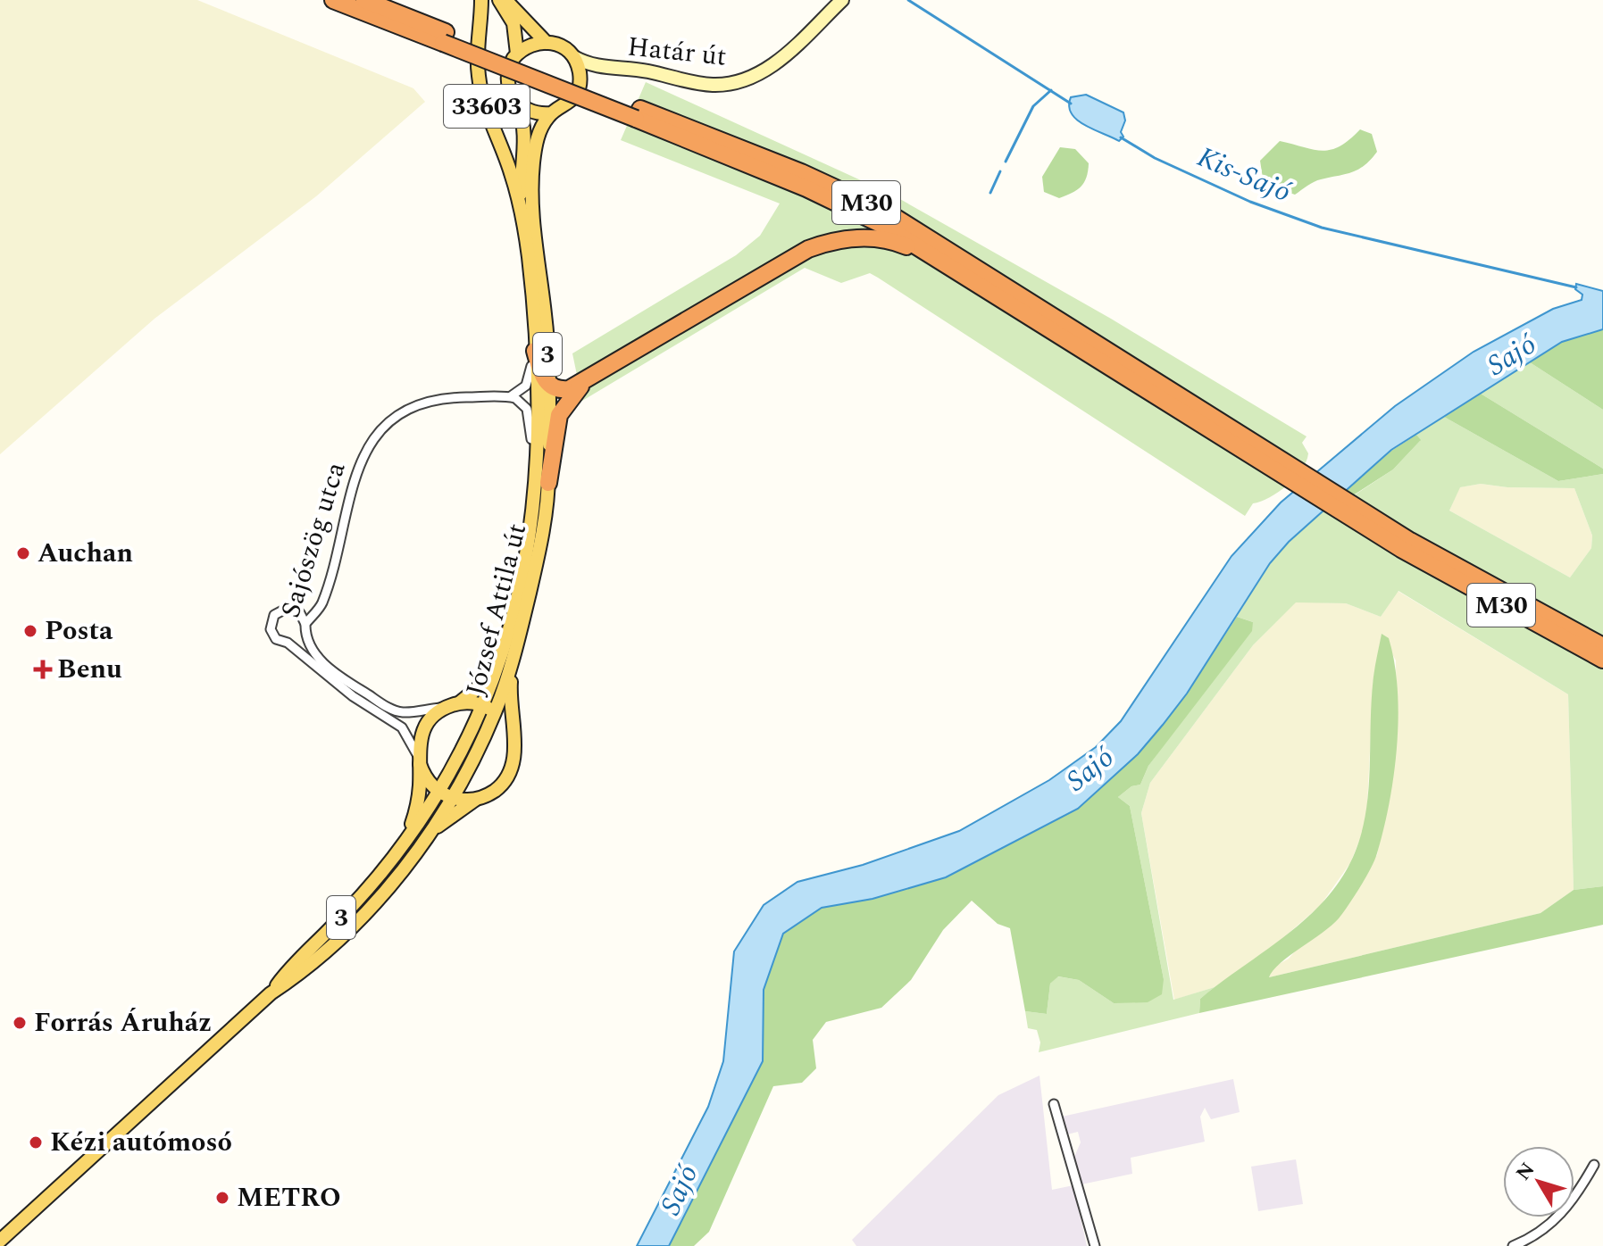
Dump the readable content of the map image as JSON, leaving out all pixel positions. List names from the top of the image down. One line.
{"streets":{"highway":["M30"],"main road":["Határ út","33603","3","József Attila út"],"street":["Sajószög utca"]},"crossings":[["Határ út","3"],["Határ út","József Attila út"],["33603","3"],["33603","József Attila út"],["3","József Attila út"]],"water":["Kis-Sajó","Sajó"],"places":{"other":["Auchan","Posta","Forrás Áruház","Kézi autómosó","METRO"],"health":["Benu"]},"north":"top left"}
